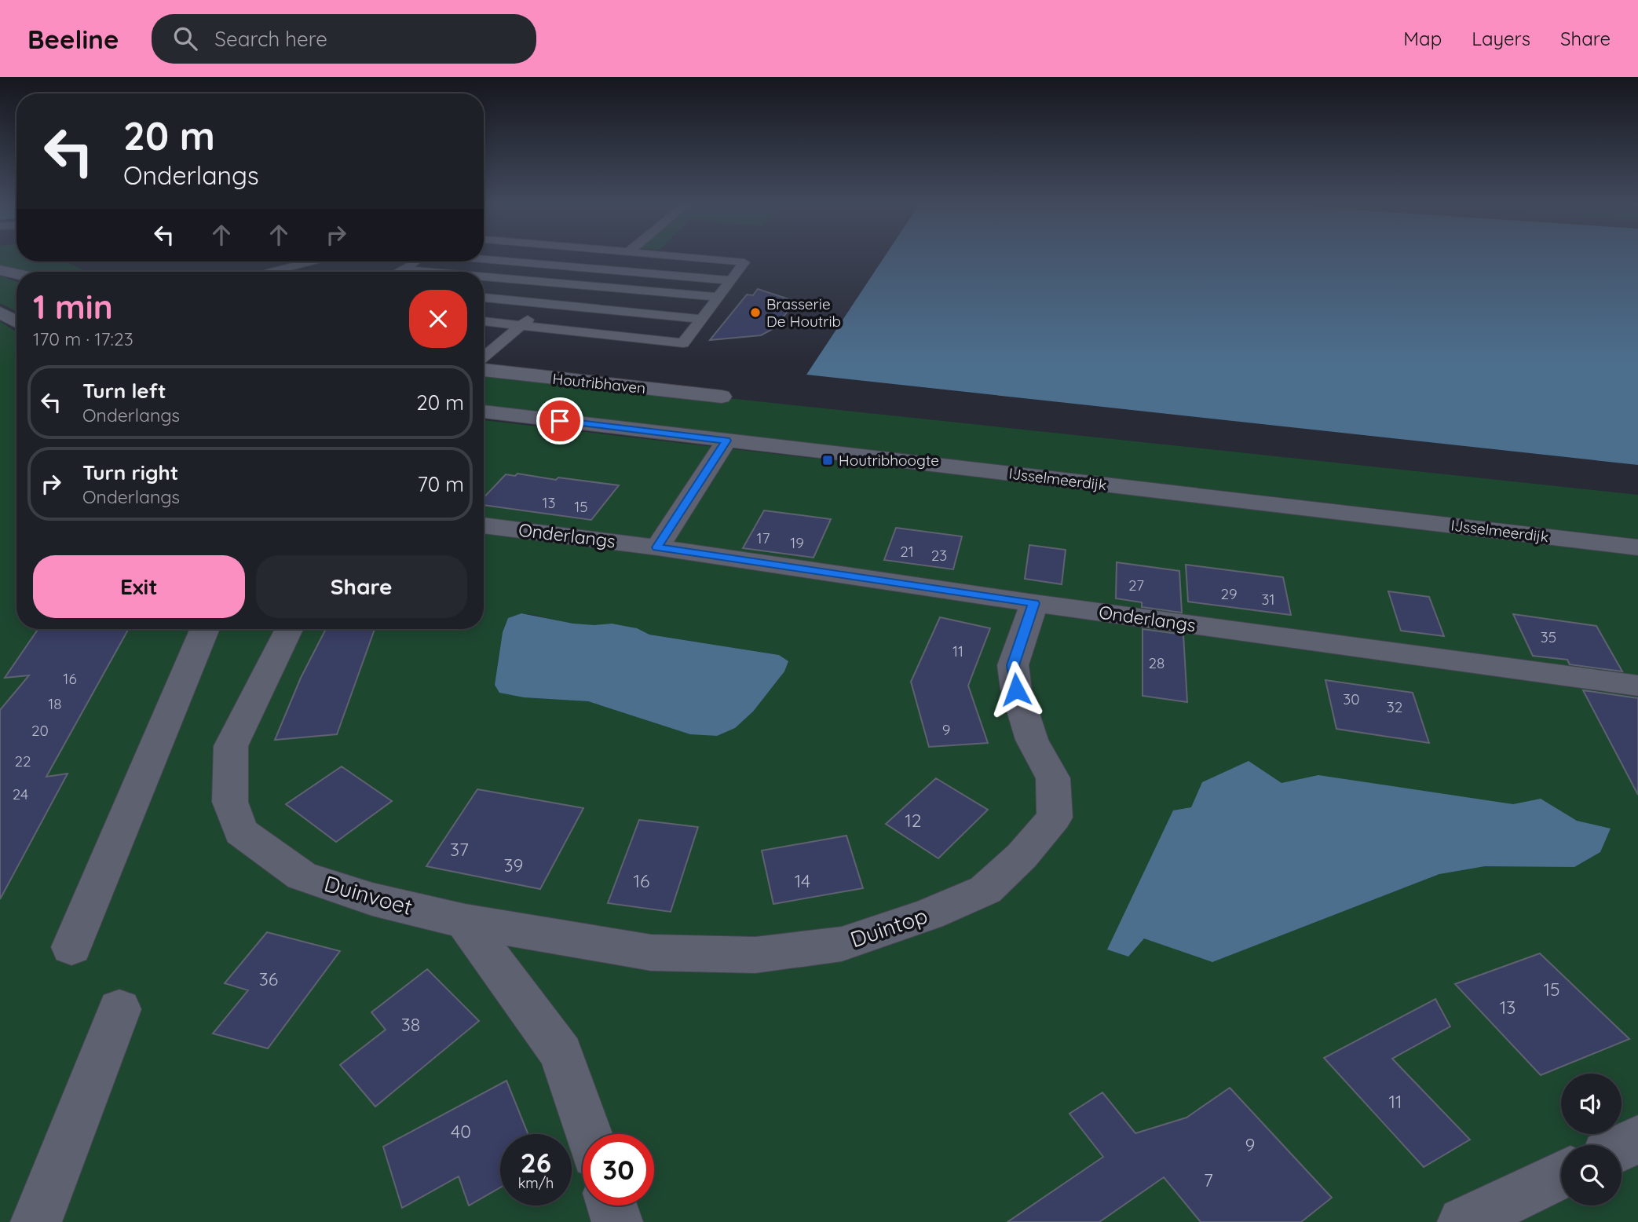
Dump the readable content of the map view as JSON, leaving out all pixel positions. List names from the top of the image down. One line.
{"streets":{"street":["Houtribhaven","IJsselmeerdijk","Onderlangs","Duinvoet","Duintop"]},"crossings":[["Onderlangs","Duintop"],["Duinvoet","Duintop"]],"places":{"other":["Brasserie De Houtrib"],"transit":["Houtribhoogte"]},"house_numbers":["13","15","17","19","21","23","27","29","31","35","11","28","16","30","18","32","9","20","22","24","12","37","39","16","14","36","15","13","38","11","40","9","7"],"page":{"header":"Beeline","search":"Search here","nav":["Map","Layers","Share"],"turn":["20 m","Onderlangs"],"heading":["1 min","170 m · 17:23"],"list":[{"name":"Turn left","note":"Onderlangs","value":"20 m"},{"name":"Turn right","note":"Onderlangs","value":"70 m"}],"buttons":["Exit","Share"],"speed":"26 km/h","limit":"30"}}
